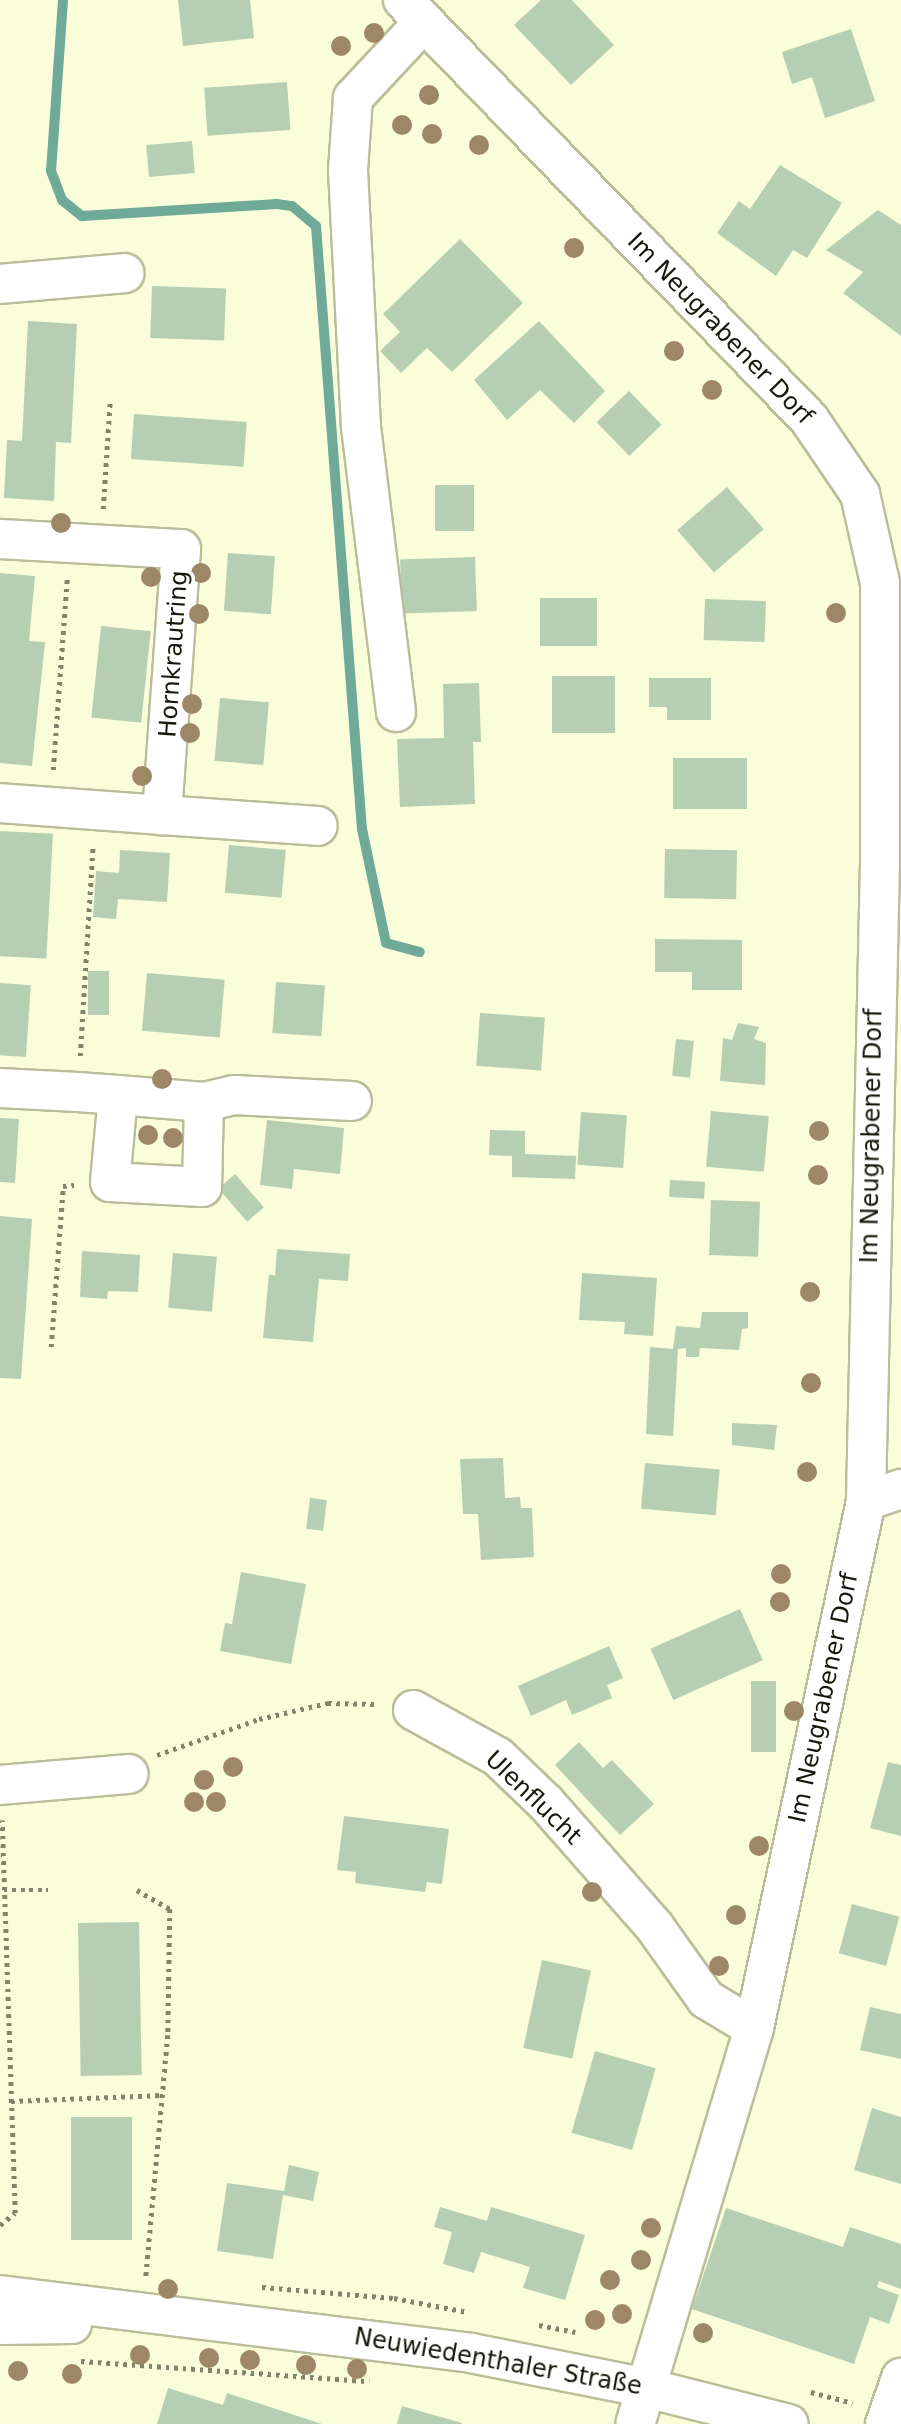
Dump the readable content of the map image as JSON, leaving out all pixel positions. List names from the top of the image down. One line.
{"streets":{"street":["Im Neugrabener Dorf","Hornkrautring","Ulenflucht","Neuwiedenthaler Straße"]},"crossings":[["Im Neugrabener Dorf","Ulenflucht"],["Im Neugrabener Dorf","Neuwiedenthaler Straße"]]}
